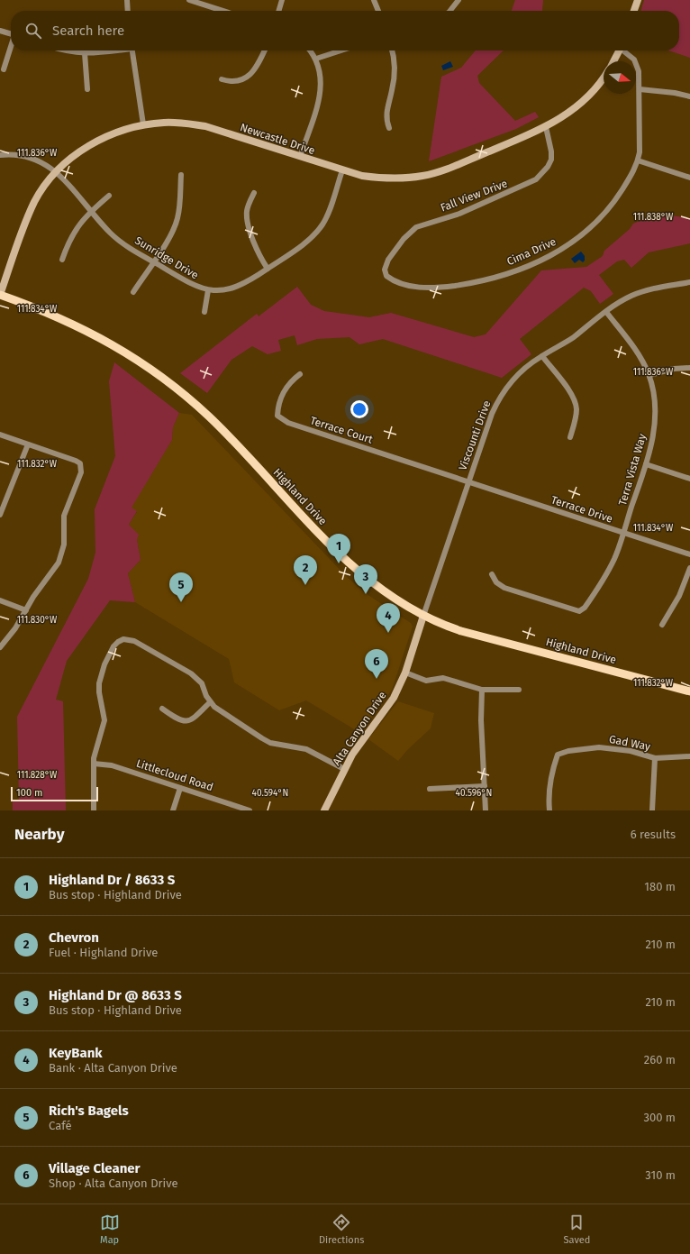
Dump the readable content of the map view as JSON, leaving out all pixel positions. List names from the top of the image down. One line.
{"streets":{"main road":["Highland Drive"],"street":["Newcastle Drive","Fall View Drive","Cima Drive","Sunridge Drive","Terrace Court","Viscounti Drive","Terra Vista Way","Terrace Drive","Alta Canyon Drive","Gad Way","Littlecloud Road"]},"crossings":[["Newcastle Drive","Fall View Drive"],["Newcastle Drive","Sunridge Drive"],["Newcastle Drive","Highland Drive"],["Fall View Drive","Cima Drive"],["Terrace Court","Viscounti Drive"],["Terrace Court","Terrace Drive"],["Viscounti Drive","Terra Vista Way"],["Viscounti Drive","Highland Drive"],["Viscounti Drive","Terrace Drive"],["Viscounti Drive","Alta Canyon Drive"],["Terra Vista Way","Terrace Drive"],["Highland Drive","Alta Canyon Drive"]],"scale_bar":"100 m","north":"right","page":{"search":"Search here","pins":["1","2","3","5","4","6"],"scale":"100 m","heading":["Nearby","6 results"],"list":[{"mark":"1","name":"Highland Dr / 8633 S","note":"Bus stop · Highland Drive","value":"180 m"},{"mark":"2","name":"Chevron","note":"Fuel · Highland Drive","value":"210 m"},{"mark":"3","name":"Highland Dr @ 8633 S","note":"Bus stop · Highland Drive","value":"210 m"},{"mark":"4","name":"KeyBank","note":"Bank · Alta Canyon Drive","value":"260 m"},{"mark":"5","name":"Rich's Bagels","note":"Café","value":"300 m"},{"mark":"6","name":"Village Cleaner","note":"Shop · Alta Canyon Drive","value":"310 m"}],"nav":["Map","Directions","Saved"]},"coordinates":["111.836°W","111.838°W","111.834°W","111.832°W","111.830°W","111.828°W","40.594°N","40.596°N"]}
